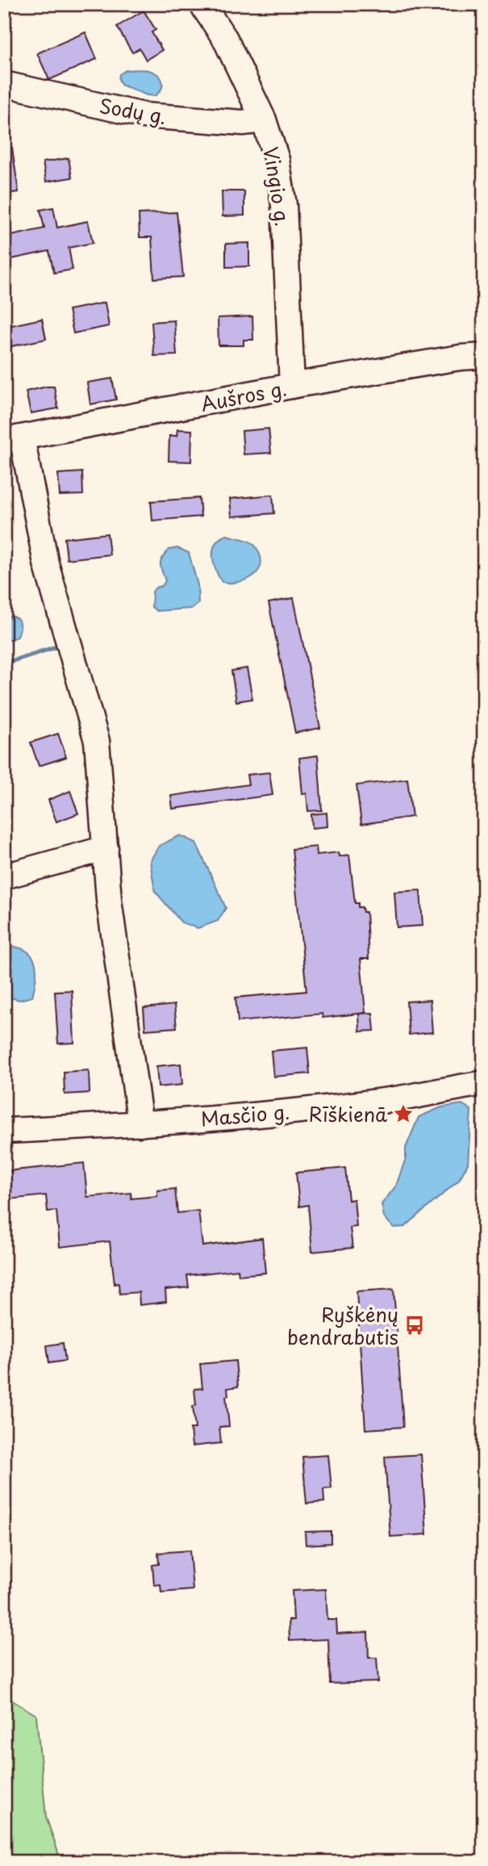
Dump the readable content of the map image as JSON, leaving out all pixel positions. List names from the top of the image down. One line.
{"streets":{"street":["Sodų g.","Vingio g.","Aušros g.","Masčio g."]},"crossings":[["Sodų g.","Vingio g."],["Vingio g.","Aušros g."]],"places":{"place":["Rīškienā"],"bus stop":["Ryškėnų bendrabutis"]}}
